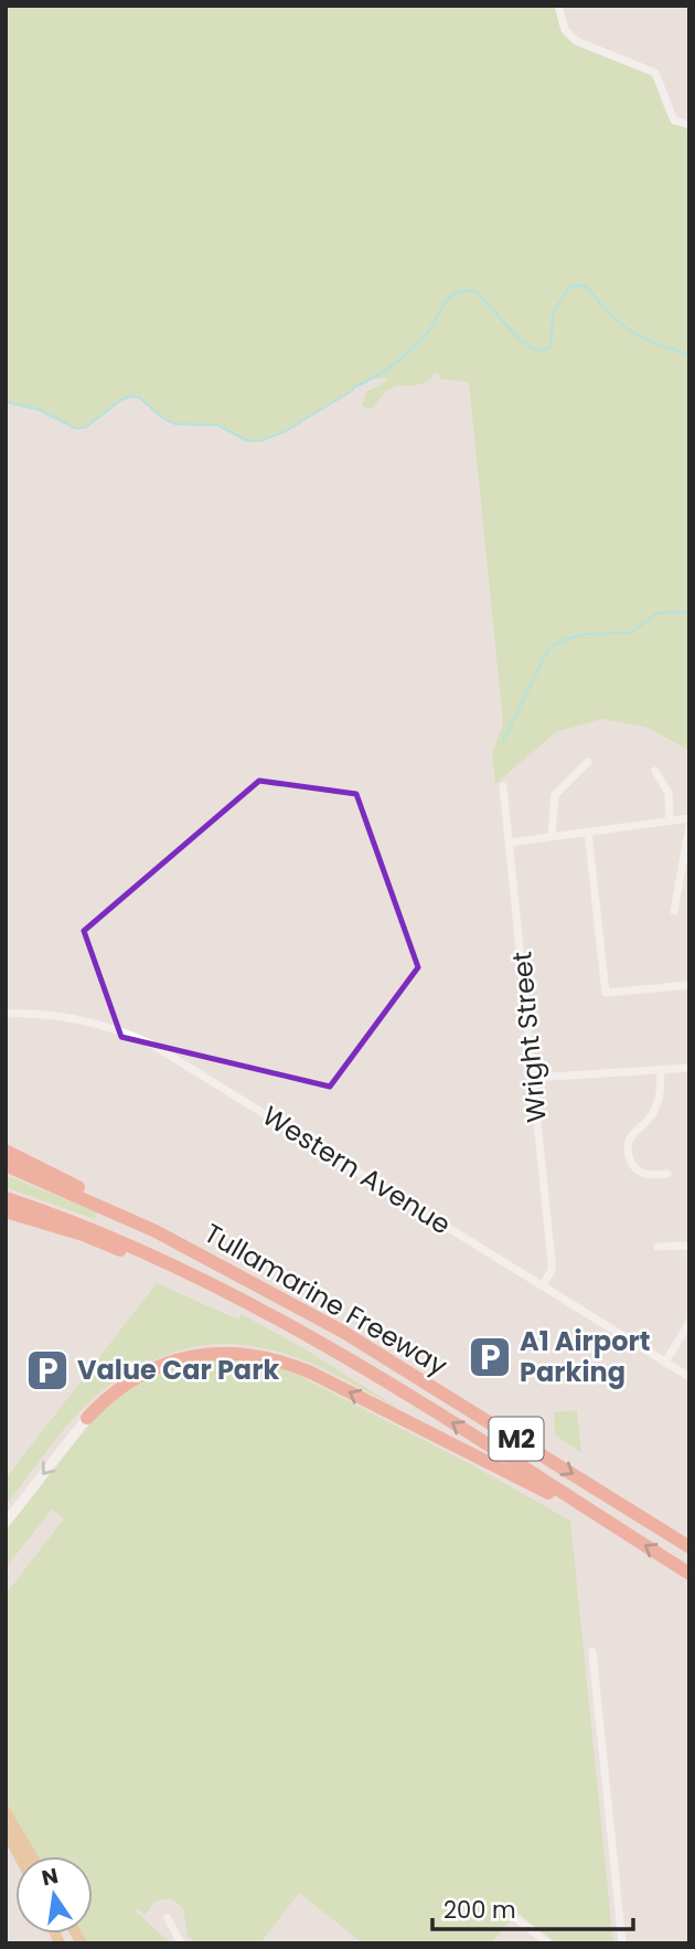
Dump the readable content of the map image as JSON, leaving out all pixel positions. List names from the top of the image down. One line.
{"streets":{"highway":["Tullamarine Freeway","M2"],"street":["Wright Street","Western Avenue"]},"crossings":[["Wright Street","Western Avenue"]],"places":{"parking":["A1 Airport Parking","Value Car Park"]},"scale_bar":"200 m","north":"top"}
